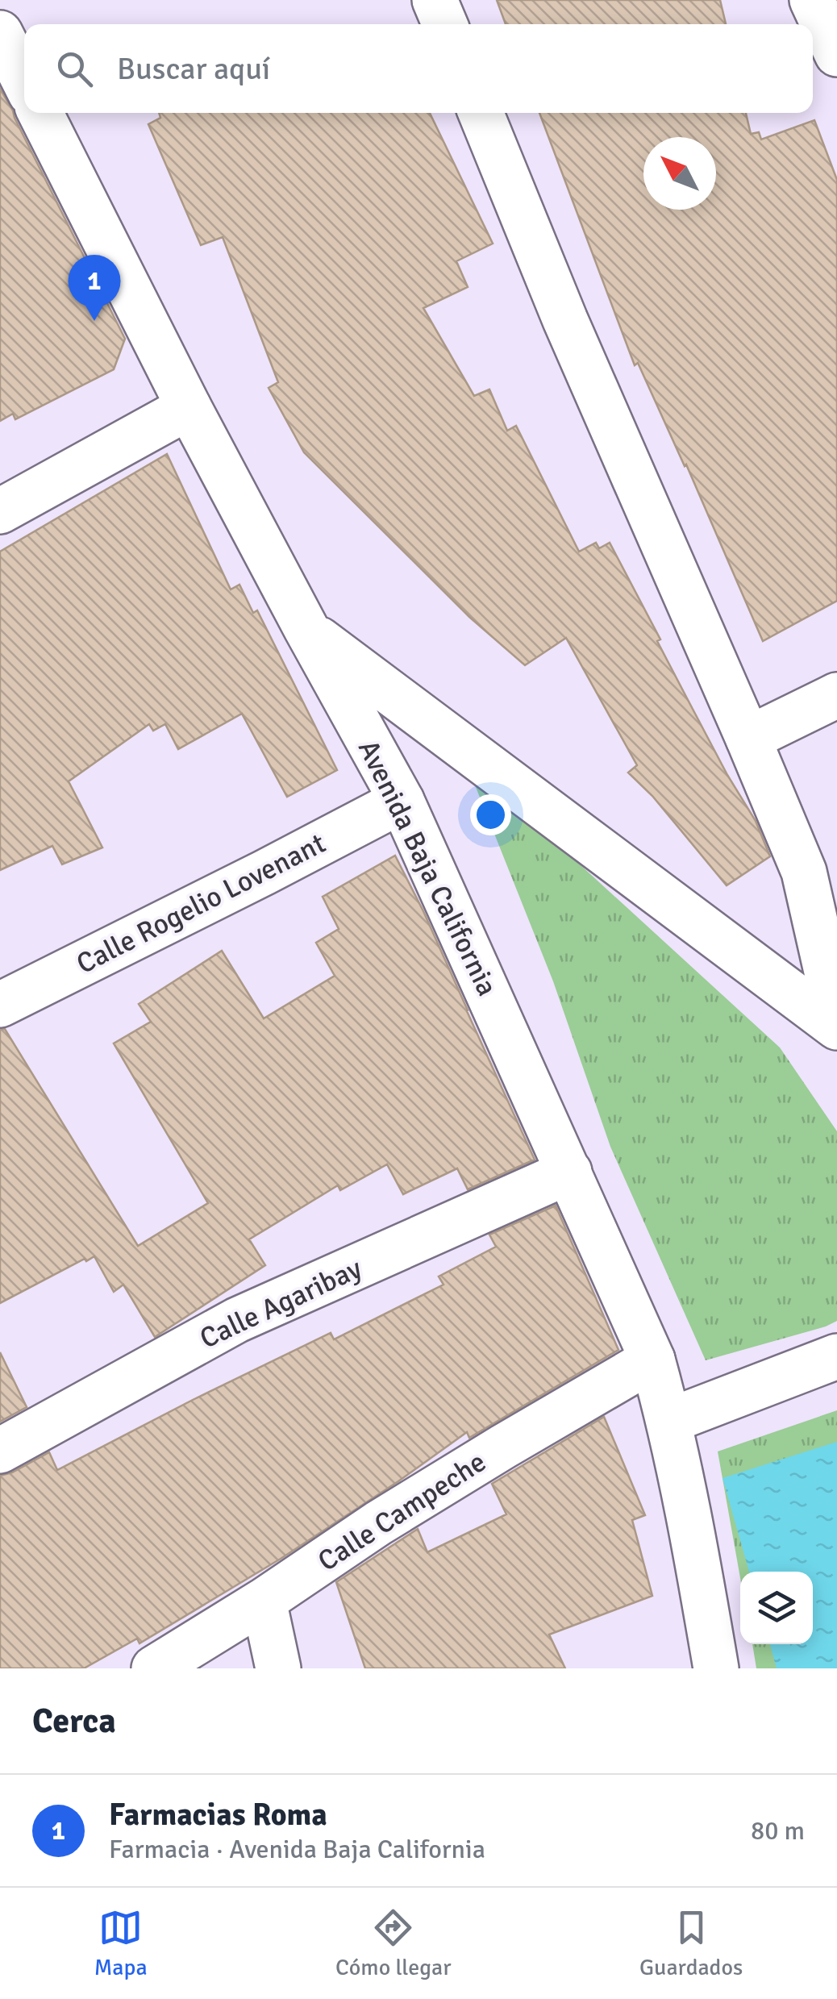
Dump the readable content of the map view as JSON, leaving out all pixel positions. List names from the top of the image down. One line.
{"streets":{"main road":["Avenida Baja California","Calle Rogelio Lovenant","Calle Agaribay","Calle Campeche"]},"crossings":[["Avenida Baja California","Calle Rogelio Lovenant"],["Avenida Baja California","Calle Agaribay"],["Avenida Baja California","Calle Campeche"]],"north":"top left","page":{"search":"Buscar aquí","pins":"1","heading":"Cerca","list":[{"mark":"1","name":"Farmacias Roma","note":"Farmacia · Avenida Baja California","value":"80 m"}],"nav":["Mapa","Cómo llegar","Guardados"]}}
